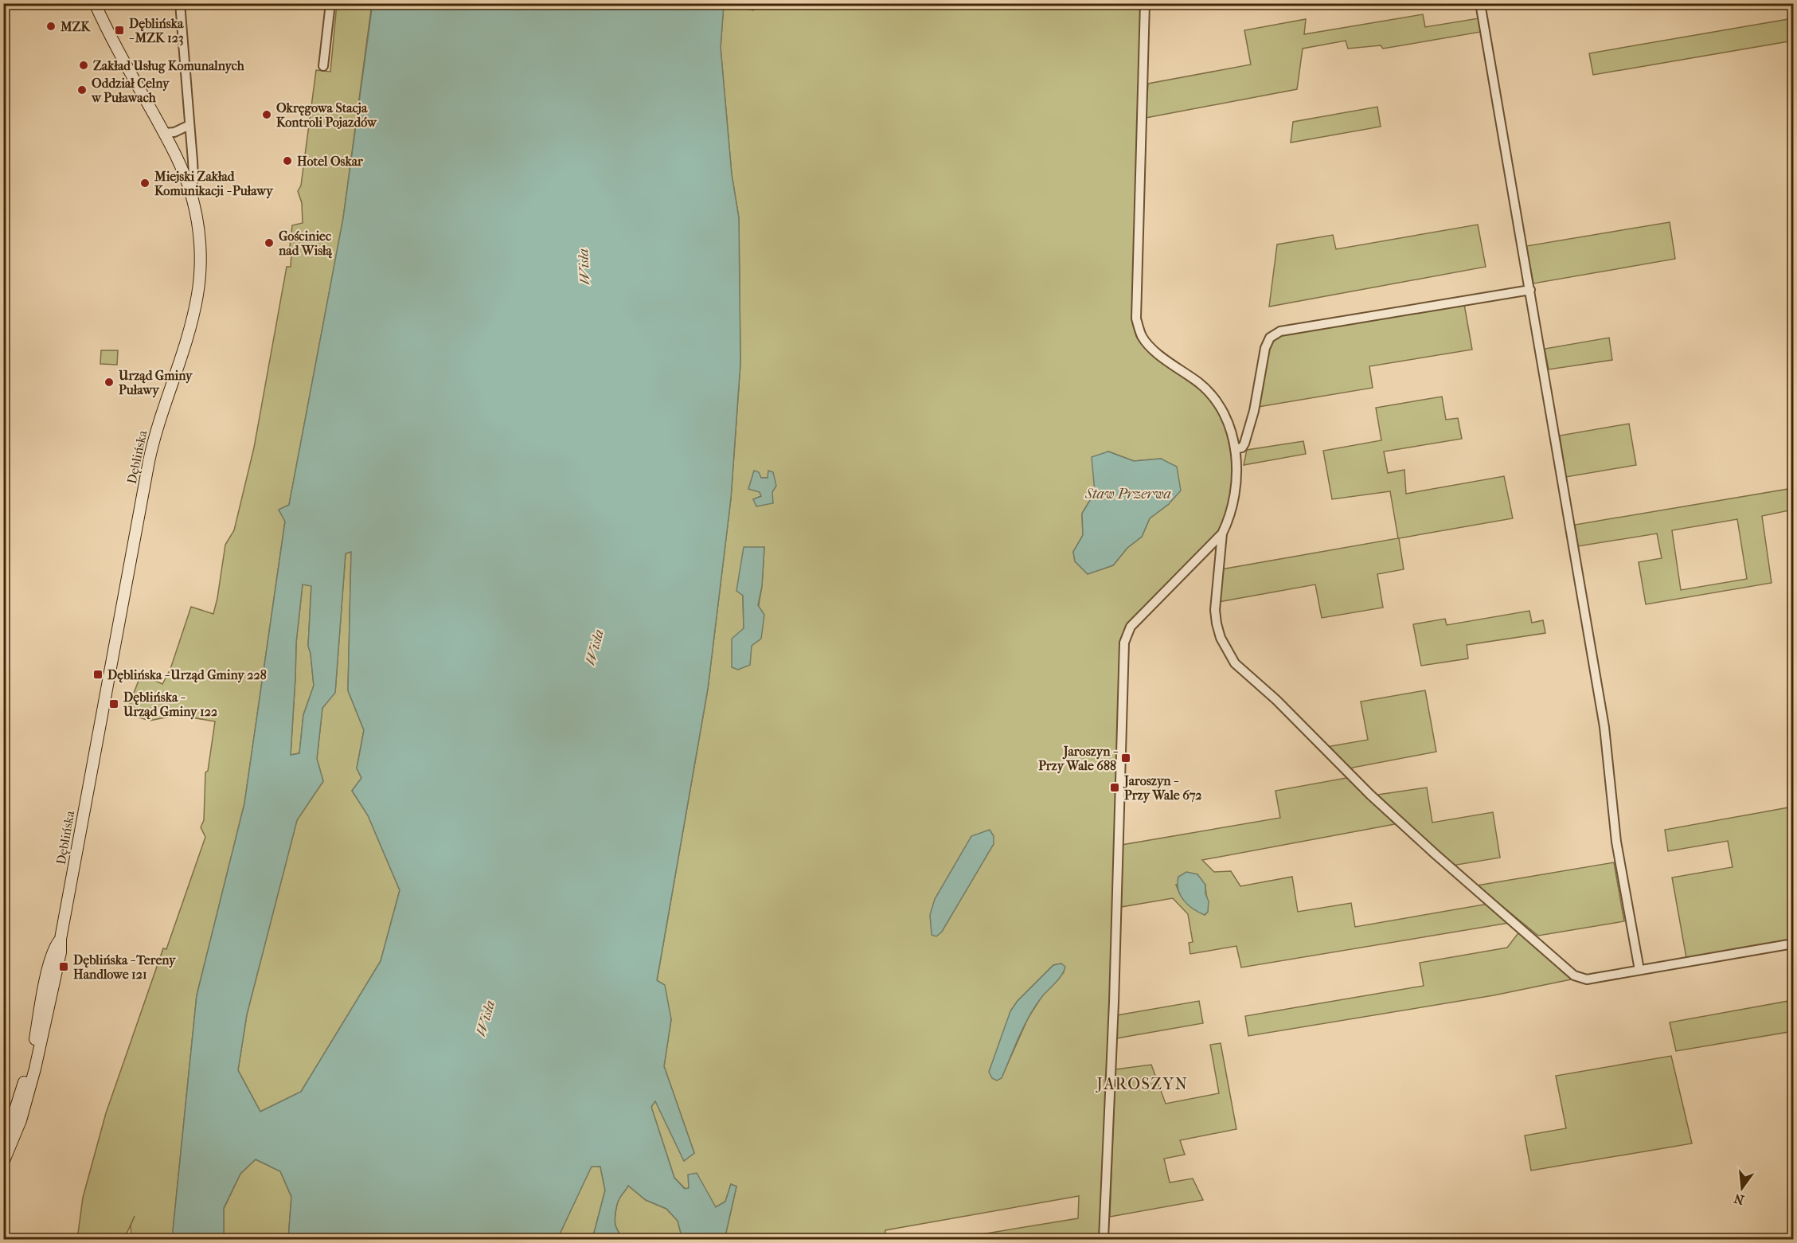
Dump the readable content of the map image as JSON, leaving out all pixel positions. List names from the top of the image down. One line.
{"streets":{"main road":["Dęblińska"]},"districts":["JAROSZYN"],"water":["Wisła","Staw Przerwa"],"places":{"other":["MZK","Zakład Usług Komunalnych","Oddział Celny w Puławach","Okręgowa Stacja Kontroli Pojazdów","Hotel Oskar","Miejski Zakład Komunikacji - Puławy","Gościniec nad Wisłą","Urząd Gminy Puławy"],"transit":["Dęblińska - MZK 123","Dęblińska - Urząd Gminy 228","Dęblińska - Urząd Gminy 122","Jaroszyn - Przy Wale 688","Jaroszyn - Przy Wale 672","Dęblińska - Tereny Handlowe 121"]},"north":"bottom"}
